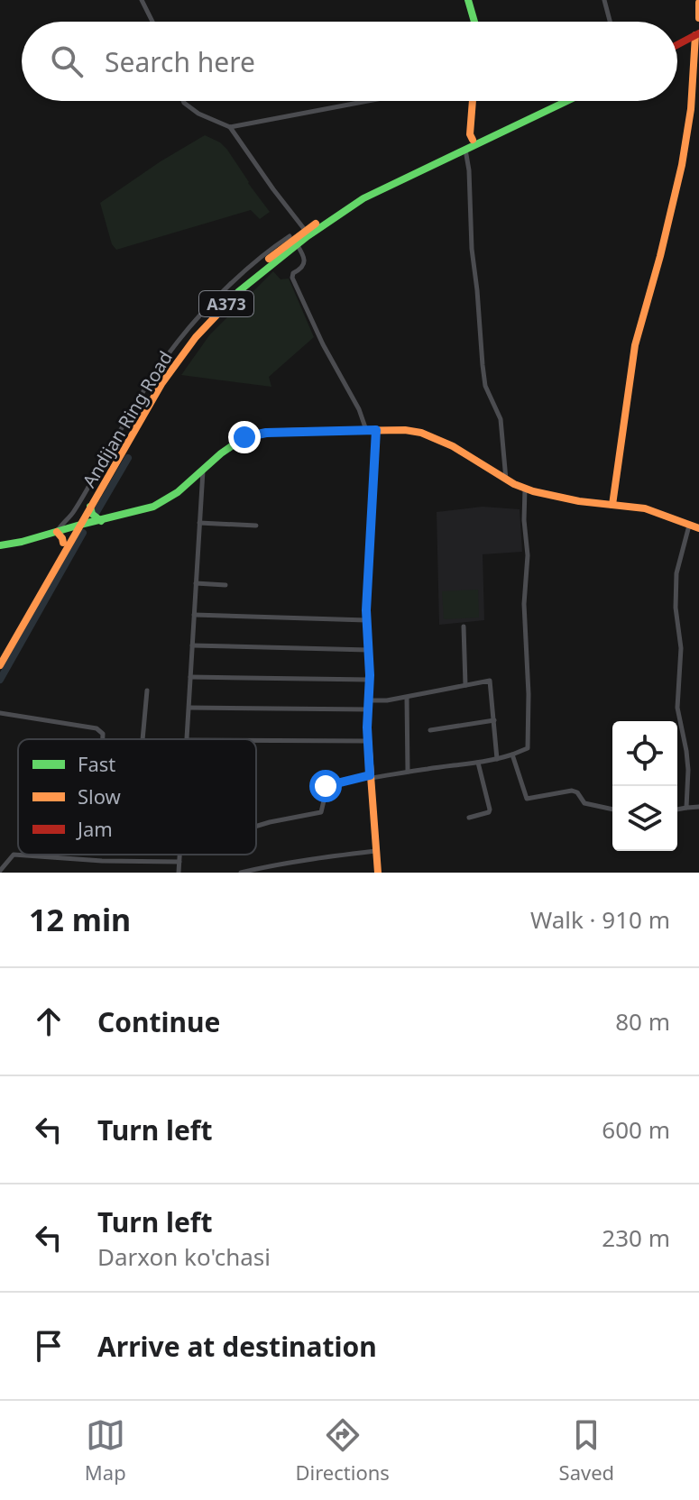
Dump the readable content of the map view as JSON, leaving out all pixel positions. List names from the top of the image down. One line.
{"streets":{"main road":["A373","Andijan Ring Road"]},"legend":["Fast","Slow","Jam"],"page":{"search":"Search here","heading":["12 min","Walk · 910 m"],"list":[["Continue","80 m"],["Turn left","600 m"],["Turn left","Darxon ko'chasi","230 m"],"Arrive at destination"],"nav":["Map","Directions","Saved"]}}
